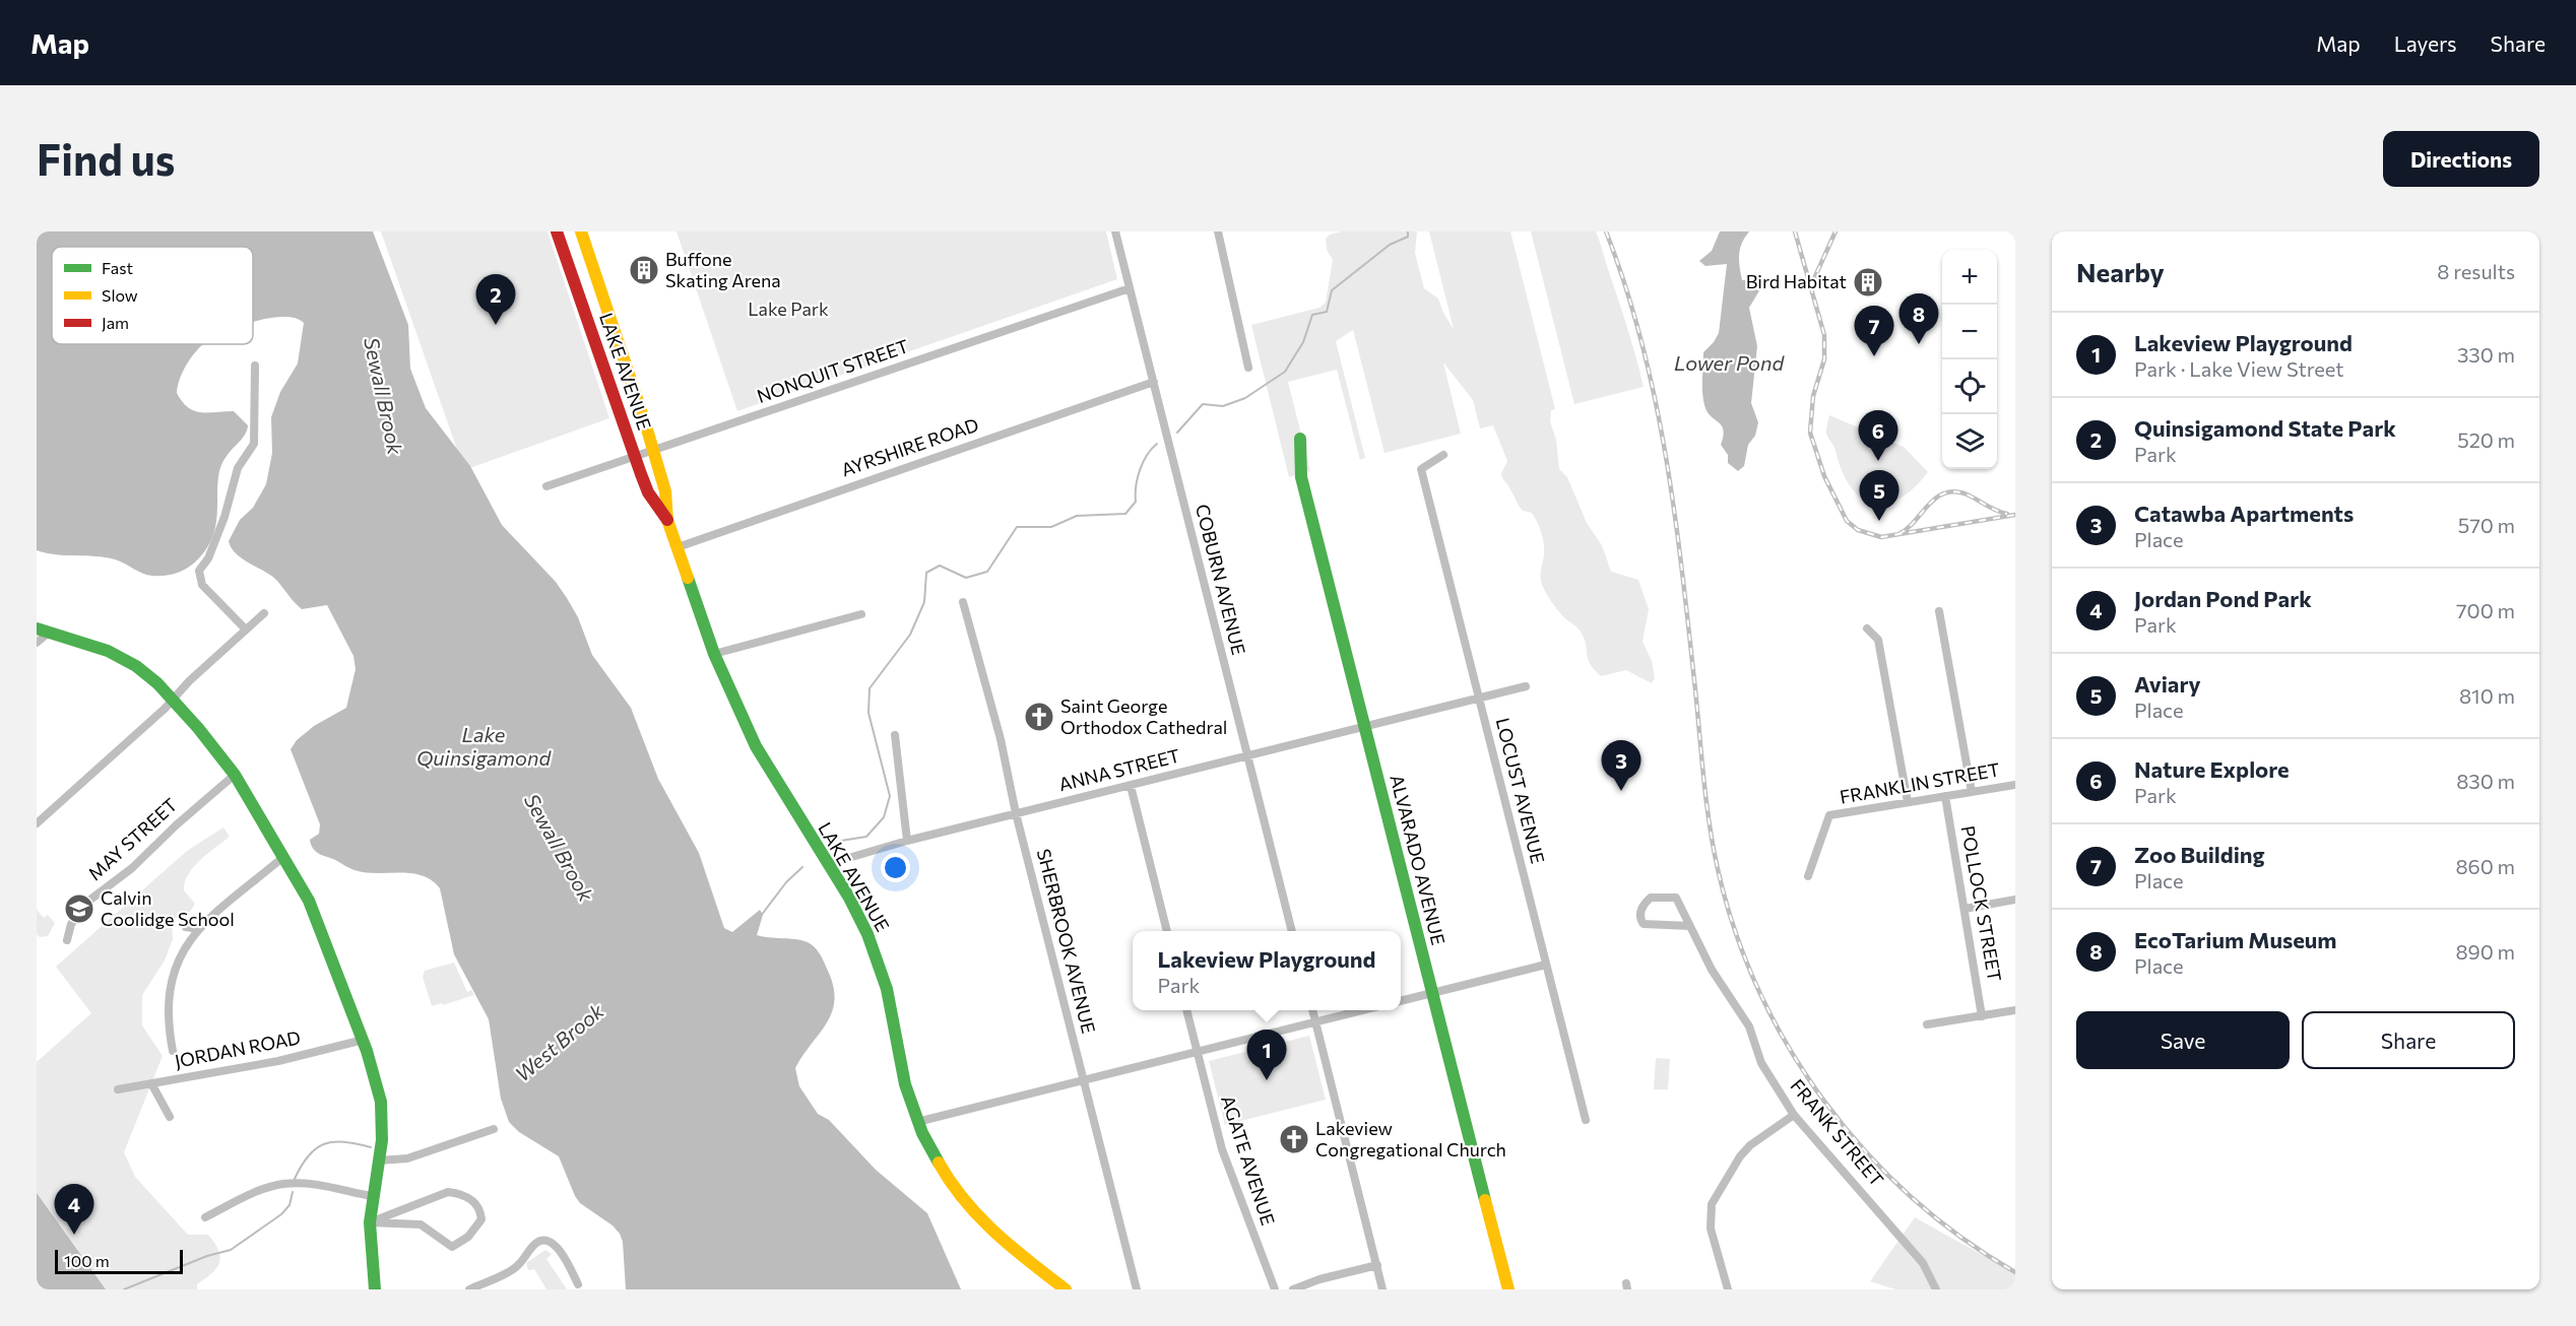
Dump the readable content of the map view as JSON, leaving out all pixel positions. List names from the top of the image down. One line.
{"streets":{"main road":["LAKE AVENUE","ALVARADO AVENUE"],"street":["NONQUIT STREET","AYRSHIRE ROAD","COBURN AVENUE","ANNA STREET","FRANKLIN STREET","LOCUST AVENUE","MAY STREET","POLLOCK STREET","SHERBROOK AVENUE","JORDAN ROAD","FRANK STREET","AGATE AVENUE"]},"crossings":[["LAKE AVENUE","NONQUIT STREET"],["LAKE AVENUE","AYRSHIRE ROAD"],["LAKE AVENUE","ANNA STREET"],["NONQUIT STREET","COBURN AVENUE"],["AYRSHIRE ROAD","COBURN AVENUE"],["COBURN AVENUE","ANNA STREET"],["ANNA STREET","LOCUST AVENUE"],["ANNA STREET","ALVARADO AVENUE"],["ANNA STREET","SHERBROOK AVENUE"],["FRANKLIN STREET","POLLOCK STREET"]],"water":["Lower Pond","Sewall Brook","Lake Quinsigamond","West Brook"],"parks":["Lake Park"],"places":{"building":["Buffone Skating Arena","Bird Habitat"],"church":["Saint George Orthodox Cathedral","Lakeview Congregational Church"],"school or university":["Calvin Coolidge School"]},"legend":["Fast","Slow","Jam"],"scale_bar":"100 m","page":{"header":"Map","nav":["Map","Layers","Share"],"buttons":["Directions",["Save","Share"]],"title":"Find us","heading":["Nearby","8 results"],"map_buttons":["+","−"],"pins":["2","8","7","6","5","3","1","4"],"list":[{"mark":"1","name":"Lakeview Playground","note":"Park · Lake View Street","value":"330 m"},{"mark":"2","name":"Quinsigamond State Park","note":"Park","value":"520 m"},{"mark":"3","name":"Catawba Apartments","note":"Place","value":"570 m"},{"mark":"4","name":"Jordan Pond Park","note":"Park","value":"700 m"},{"mark":"5","name":"Aviary","note":"Place","value":"810 m"},{"mark":"6","name":"Nature Explore","note":"Park","value":"830 m"},{"mark":"7","name":"Zoo Building","note":"Place","value":"860 m"},{"mark":"8","name":"EcoTarium Museum","note":"Place","value":"890 m"}],"popup":["Lakeview Playground","Park"],"scale":"100 m"}}
